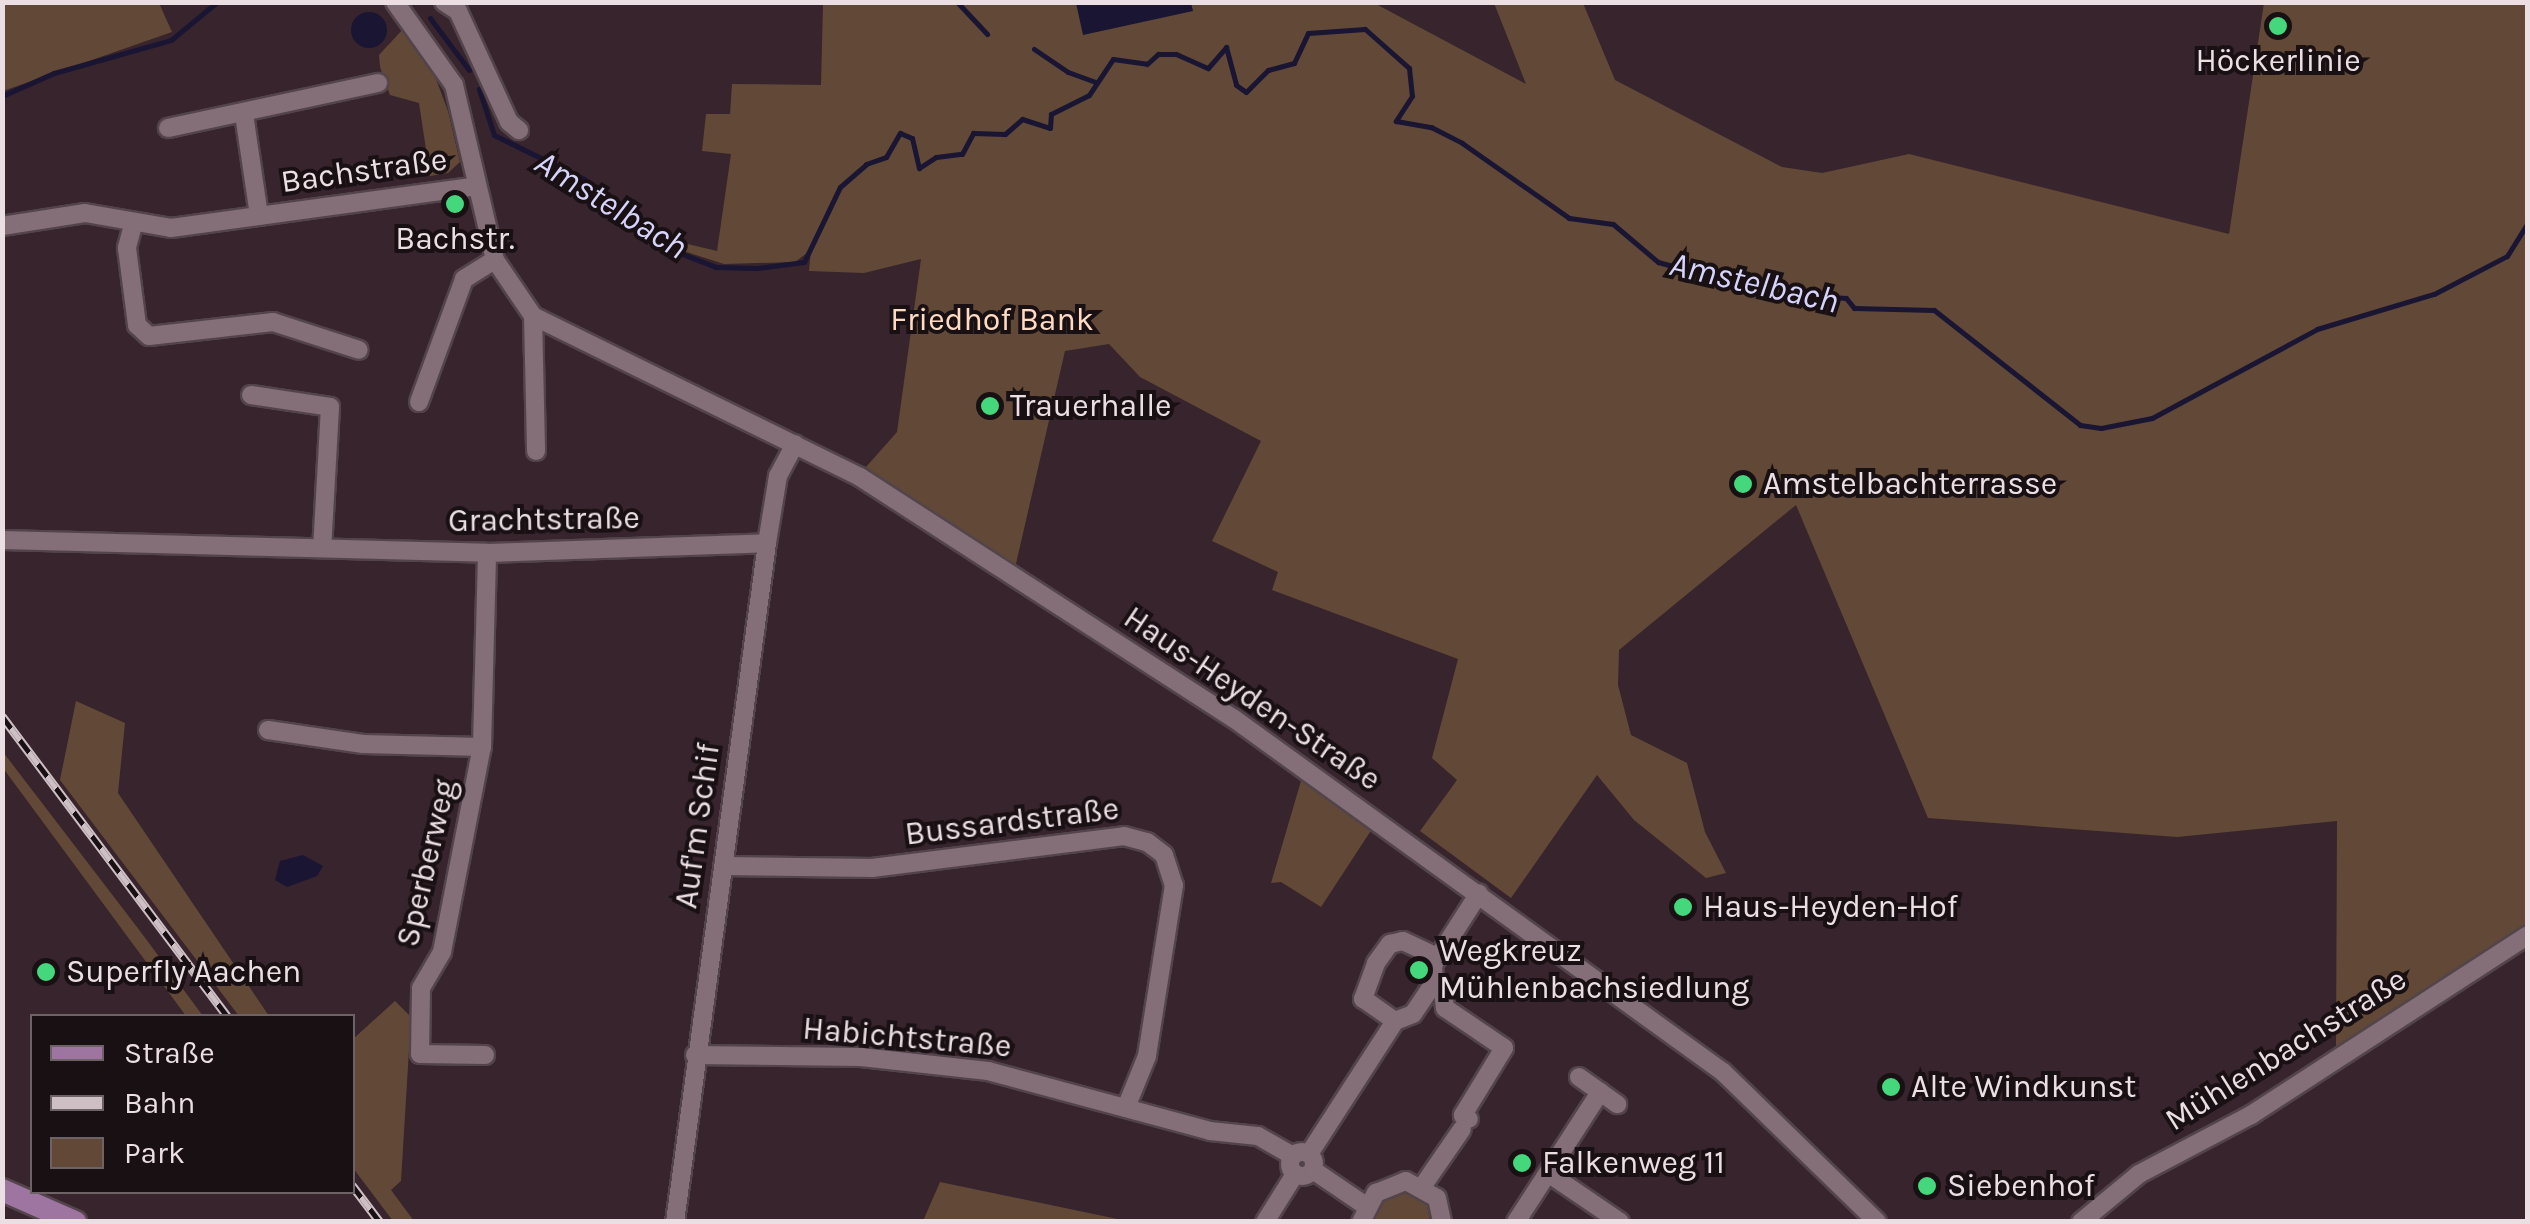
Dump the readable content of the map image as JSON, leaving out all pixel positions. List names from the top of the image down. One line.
{"streets":{"street":["Bachstraße","Grachtstraße","Haus-Heyden-Straße","Bussardstraße","Auf'm Schif","Sperberweg","Habichtstraße","Mühlenbachstraße"]},"crossings":[["Bachstraße","Haus-Heyden-Straße"],["Grachtstraße","Auf'm Schif"],["Grachtstraße","Sperberweg"],["Haus-Heyden-Straße","Auf'm Schif"],["Bussardstraße","Auf'm Schif"],["Bussardstraße","Habichtstraße"],["Auf'm Schif","Habichtstraße"]],"water":["Amstelbach"],"parks":["Friedhof Bank"],"places":["Höckerlinie","Bachstr.","Trauerhalle","Amstelbachterrasse","Haus-Heyden-Hof","Wegkreuz Mühlenbachsiedlung","Superfly Aachen","Alte Windkunst","Falkenweg 11","Siebenhof"],"legend":["Straße","Bahn","Park"]}
